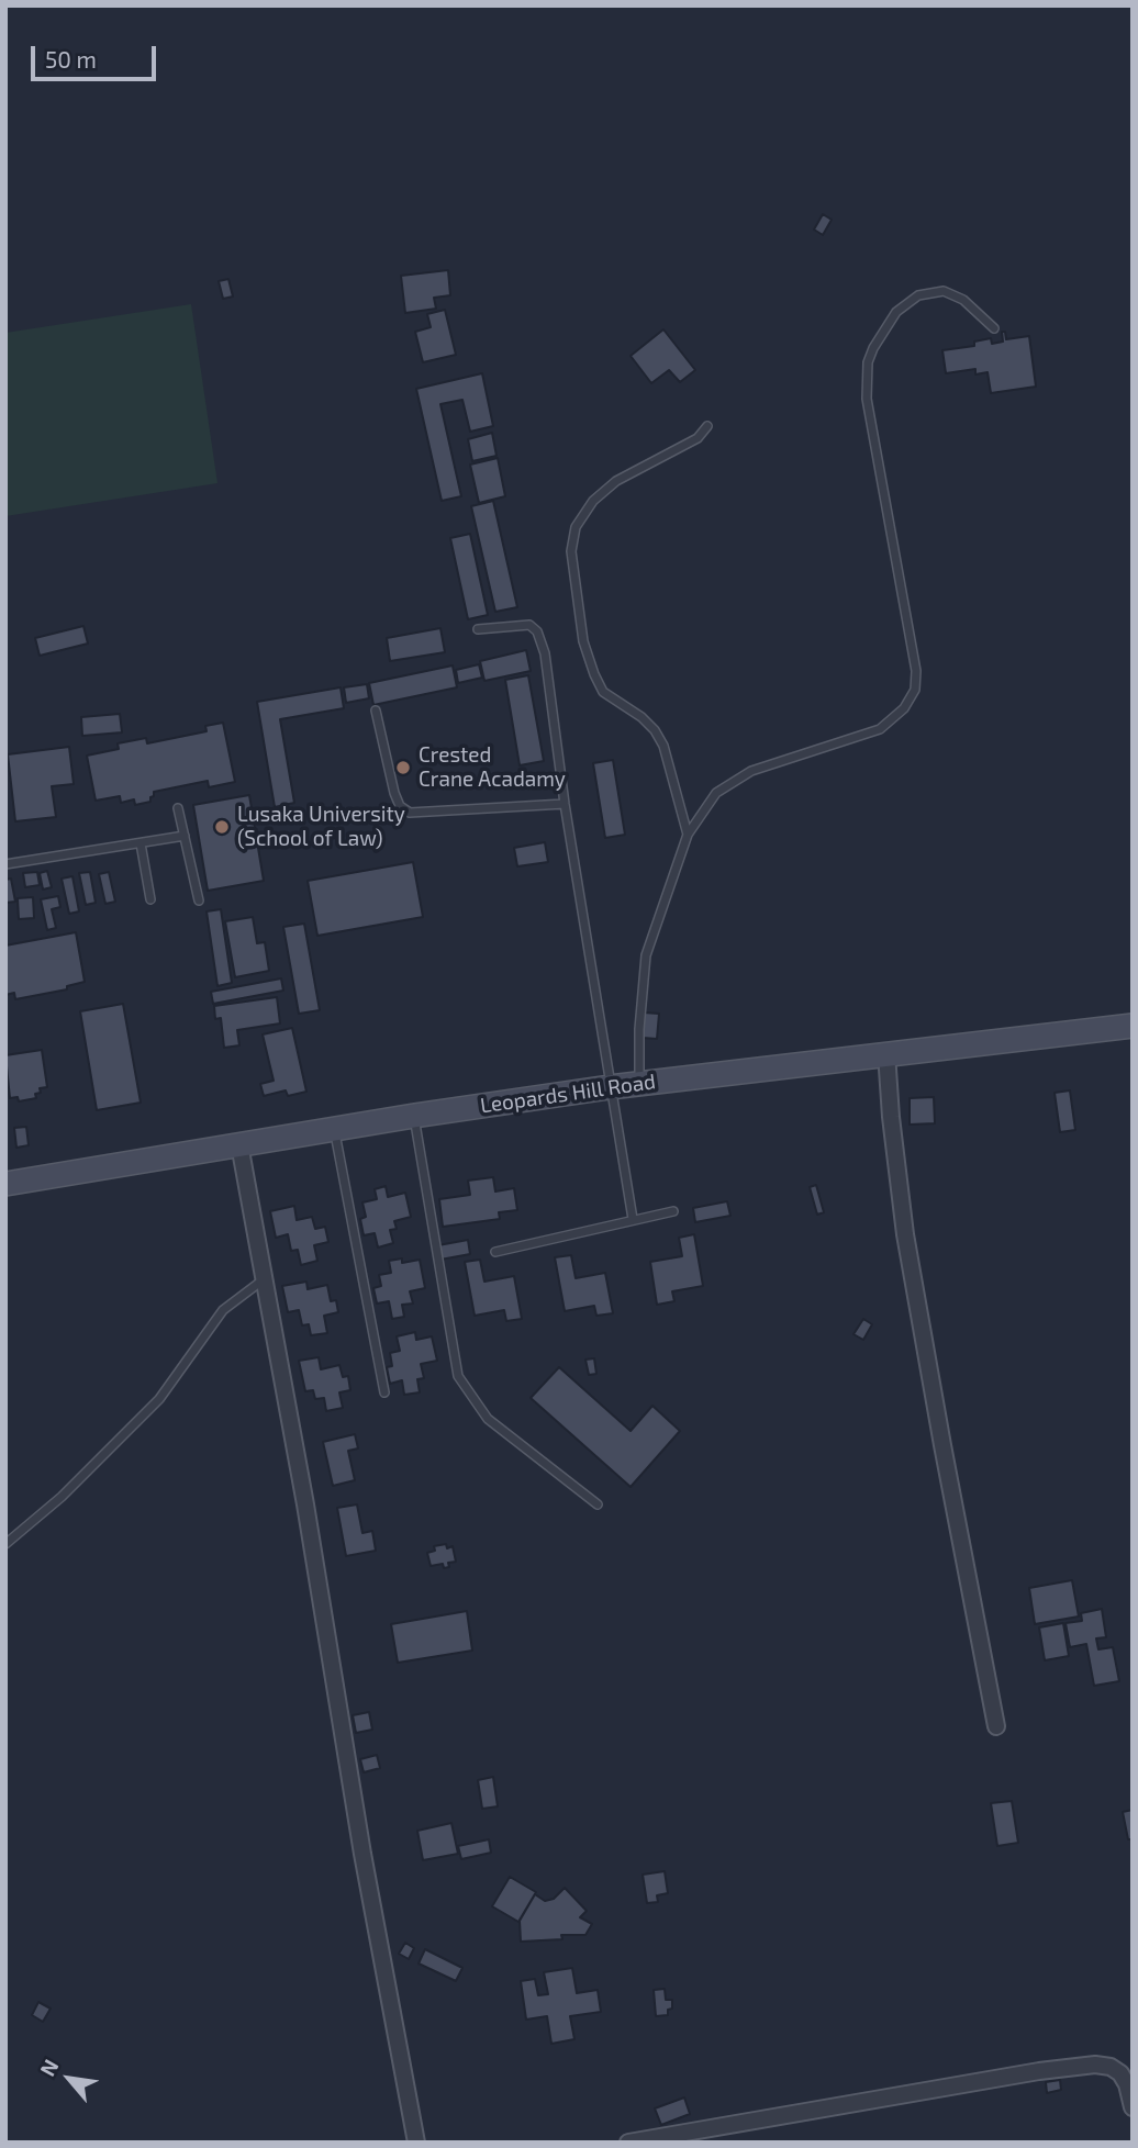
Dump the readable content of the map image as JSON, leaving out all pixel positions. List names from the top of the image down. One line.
{"streets":{"main road":["Leopards Hill Road"]},"places":["Crested Crane Acadamy","Lusaka University (School of Law)"],"scale_bar":"50 m","north":"top left"}
